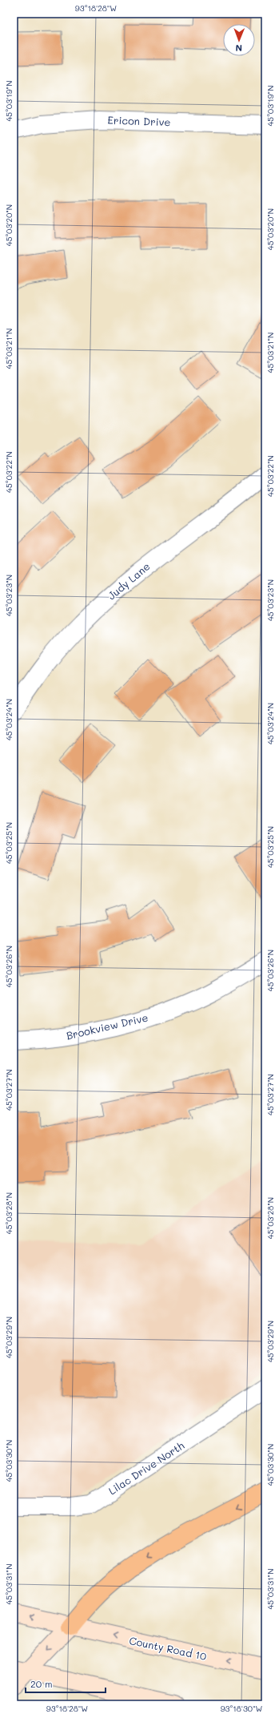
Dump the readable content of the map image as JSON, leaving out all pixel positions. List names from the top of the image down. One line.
{"streets":{"main road":["County Road 10"],"street":["Ericon Drive","Judy Lane","Brookview Drive","Lilac Drive North"]},"scale_bar":"20 m","north":"bottom","coordinates":["93°18'28\"W","45°03'19\"N","45°03'20\"N","45°03'21\"N","45°03'22\"N","45°03'23\"N","45°03'24\"N","45°03'25\"N","45°03'26\"N","45°03'27\"N","45°03'28\"N","45°03'29\"N","45°03'30\"N","45°03'31\"N","93°18'30\"W"]}
